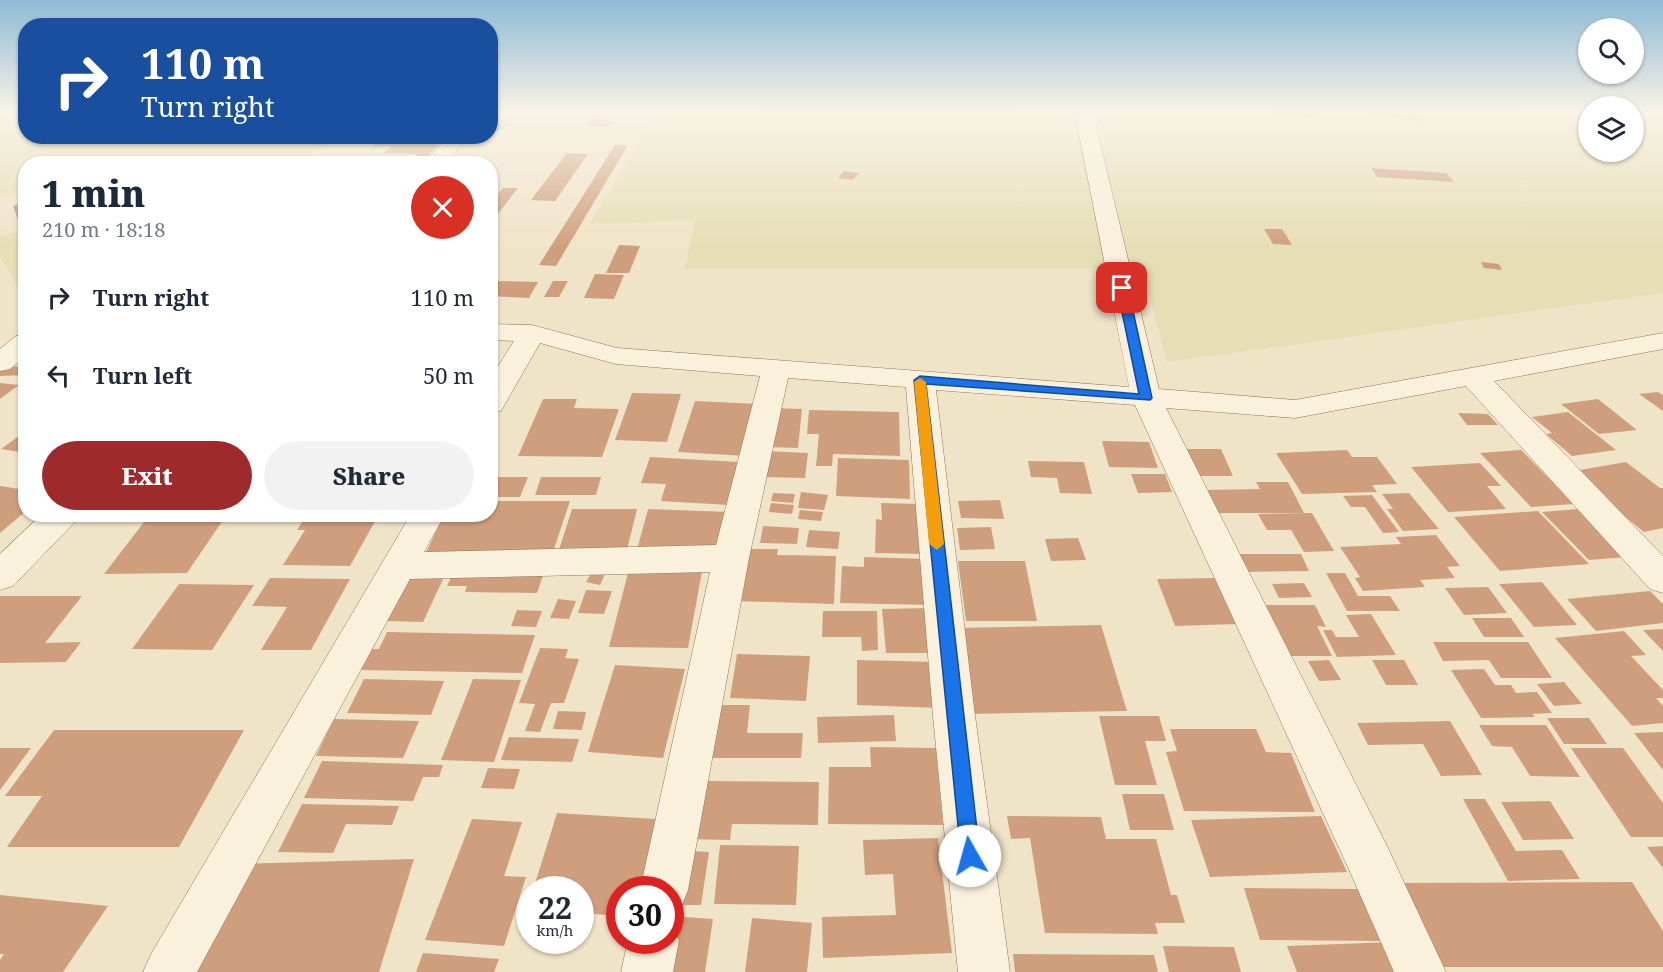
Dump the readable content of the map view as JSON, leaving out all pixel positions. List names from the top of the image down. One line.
{"page":{"turn":["110 m","Turn right"],"heading":["1 min","210 m · 18:18"],"list":[{"name":"Turn right","value":"110 m"},{"name":"Turn left","value":"50 m"}],"buttons":["Exit","Share"],"speed":"22 km/h","limit":"30"}}
